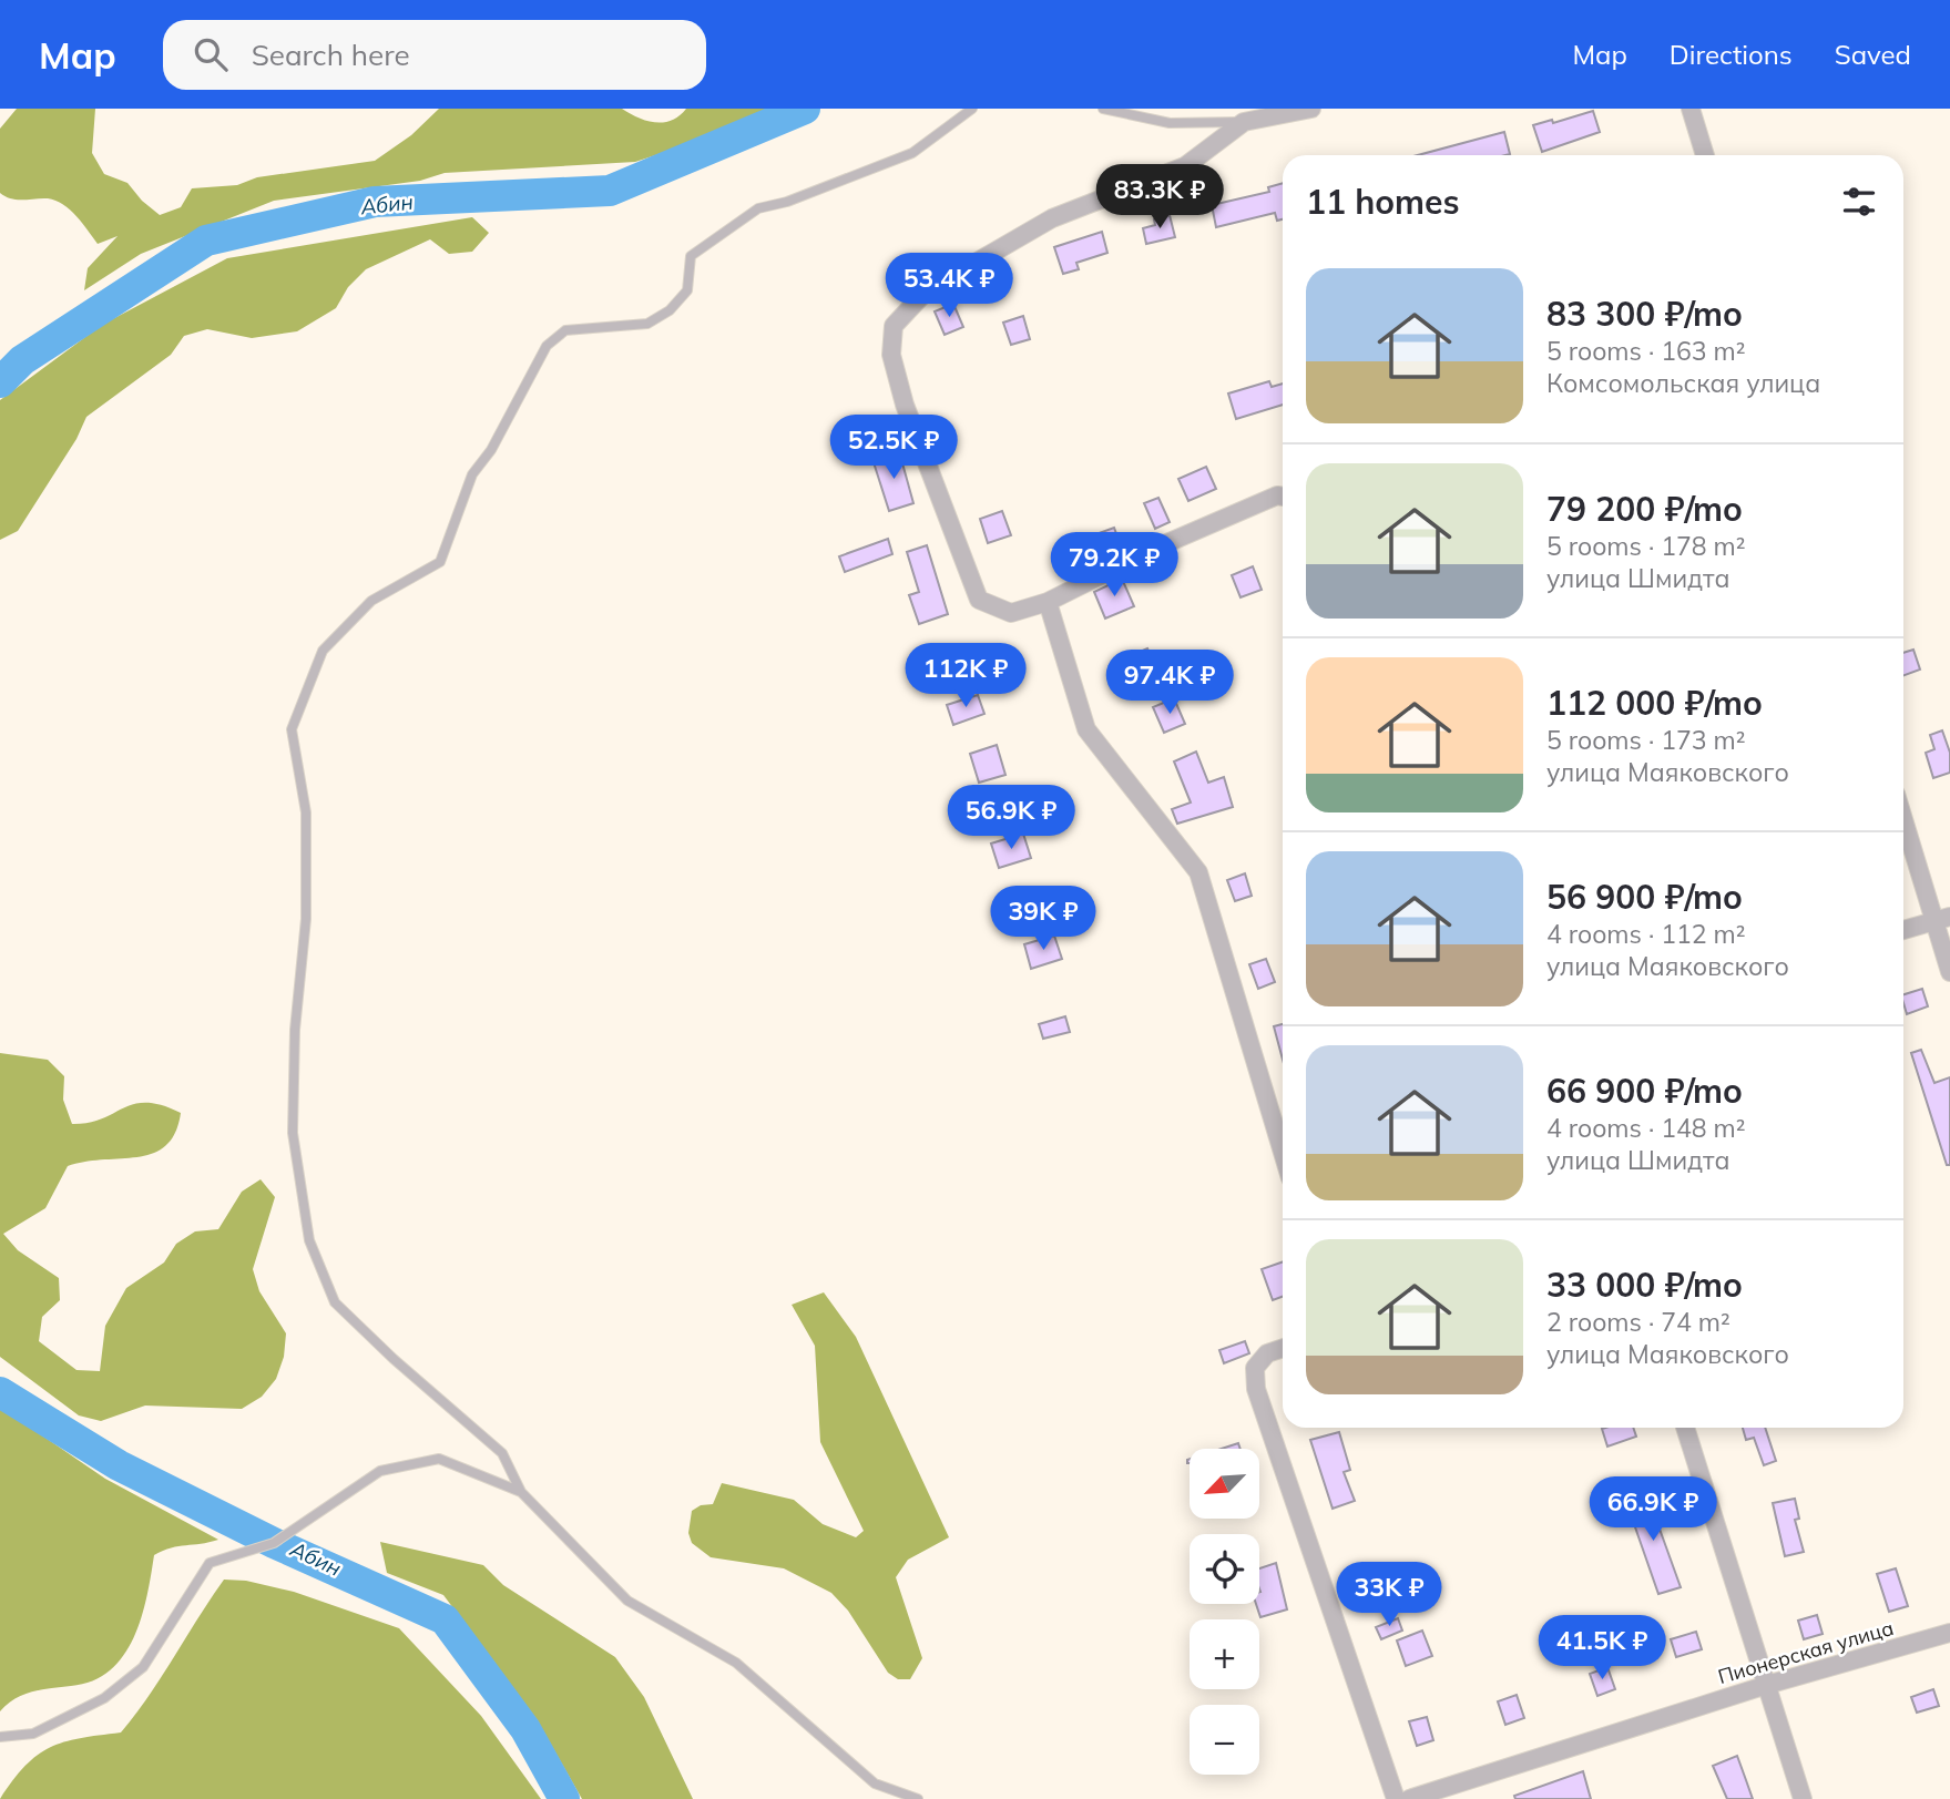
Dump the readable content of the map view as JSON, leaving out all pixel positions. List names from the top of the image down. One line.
{"streets":{"street":["Пионерская улица"]},"water":["Абин"],"north":"bottom left","page":{"header":"Map","search":"Search here","nav":["Map","Directions","Saved"],"heading":"11 homes","price":["83.3K ₽","53.4K ₽","52.5K ₽","79.2K ₽","112K ₽","97.4K ₽","56.9K ₽","39K ₽","66.9K ₽","33K ₽","41.5K ₽"],"list":[{"name":"83 300 ₽/mo","note":"5 rooms · 163 m² · Комсомольская улица"},{"name":"79 200 ₽/mo","note":"5 rooms · 178 m² · улица Шмидта"},{"name":"112 000 ₽/mo","note":"5 rooms · 173 m² · улица Маяковского"},{"name":"56 900 ₽/mo","note":"4 rooms · 112 m² · улица Маяковского"},{"name":"66 900 ₽/mo","note":"4 rooms · 148 m² · улица Шмидта"},{"name":"33 000 ₽/mo","note":"2 rooms · 74 m² · улица Маяковского"}],"map_buttons":["+","−"]}}
